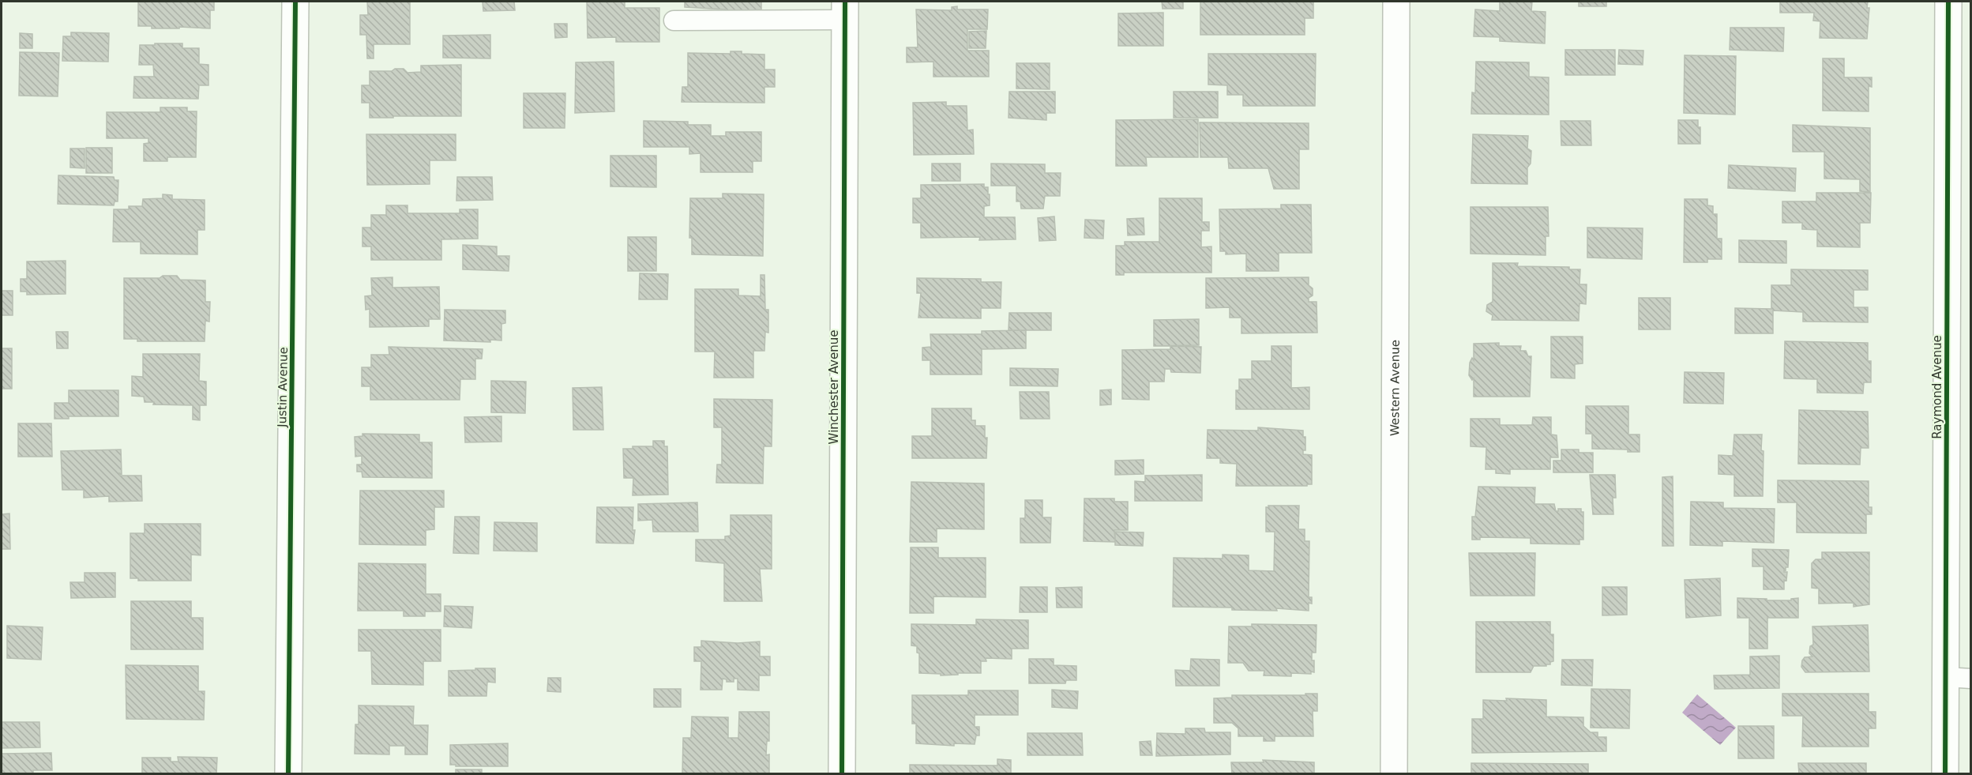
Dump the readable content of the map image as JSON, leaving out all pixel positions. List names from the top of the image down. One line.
{"streets":{"street":["Justin Avenue","Winchester Avenue","Western Avenue","Raymond Avenue"]}}
